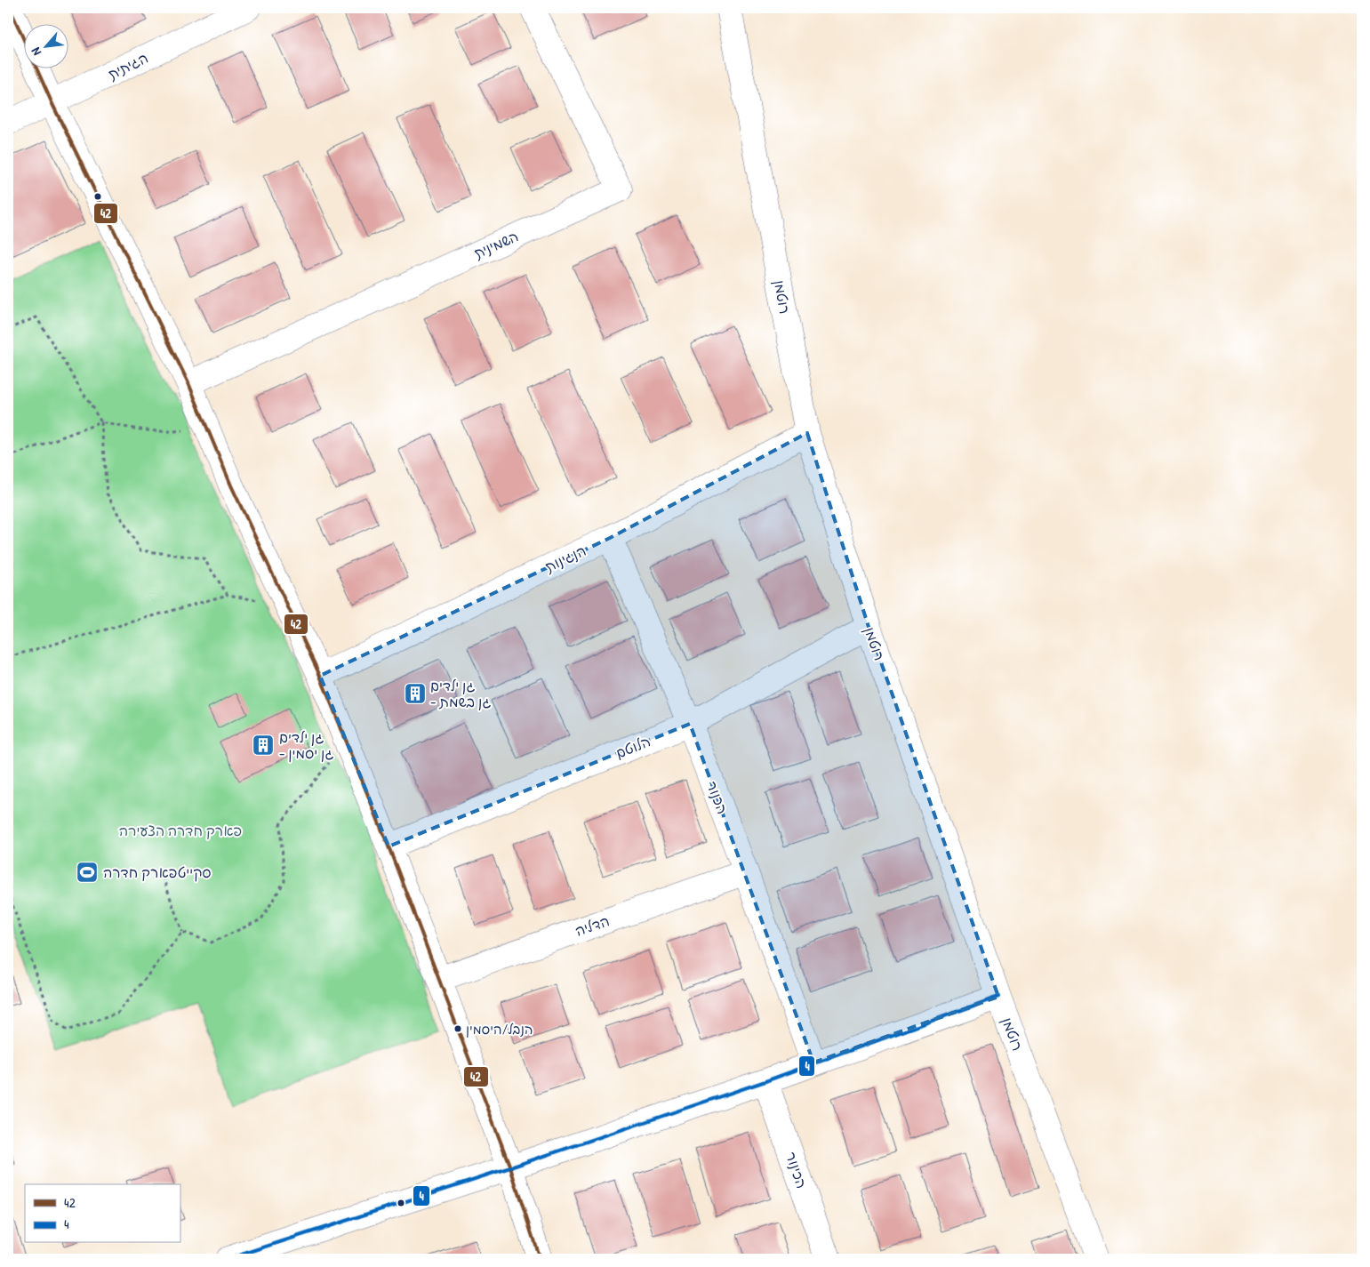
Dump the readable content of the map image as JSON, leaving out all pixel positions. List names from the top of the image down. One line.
{"streets":{"street":["הגיתית","השמינית","רוטמן","הנגינות","הלוטם","הכנור","הדליה","הכינור"]},"crossings":[["רוטמן","הנגינות"],["רוטמן","הלוטם"],["הנגינות","הכנור"],["הלוטם","הכנור"],["הכנור","הדליה"]],"parks":["פארק חדרה הצעירה"],"places":{"building":["גן ילדים - גן בשמת","גן ילדים - גן יסמין"],"sports":["סקייטפארק חדרה"],"other":["הנבל/היסמין"]},"lines":["transit line 42","transit line 4"],"legend":["42","4"],"north":"bottom left"}
